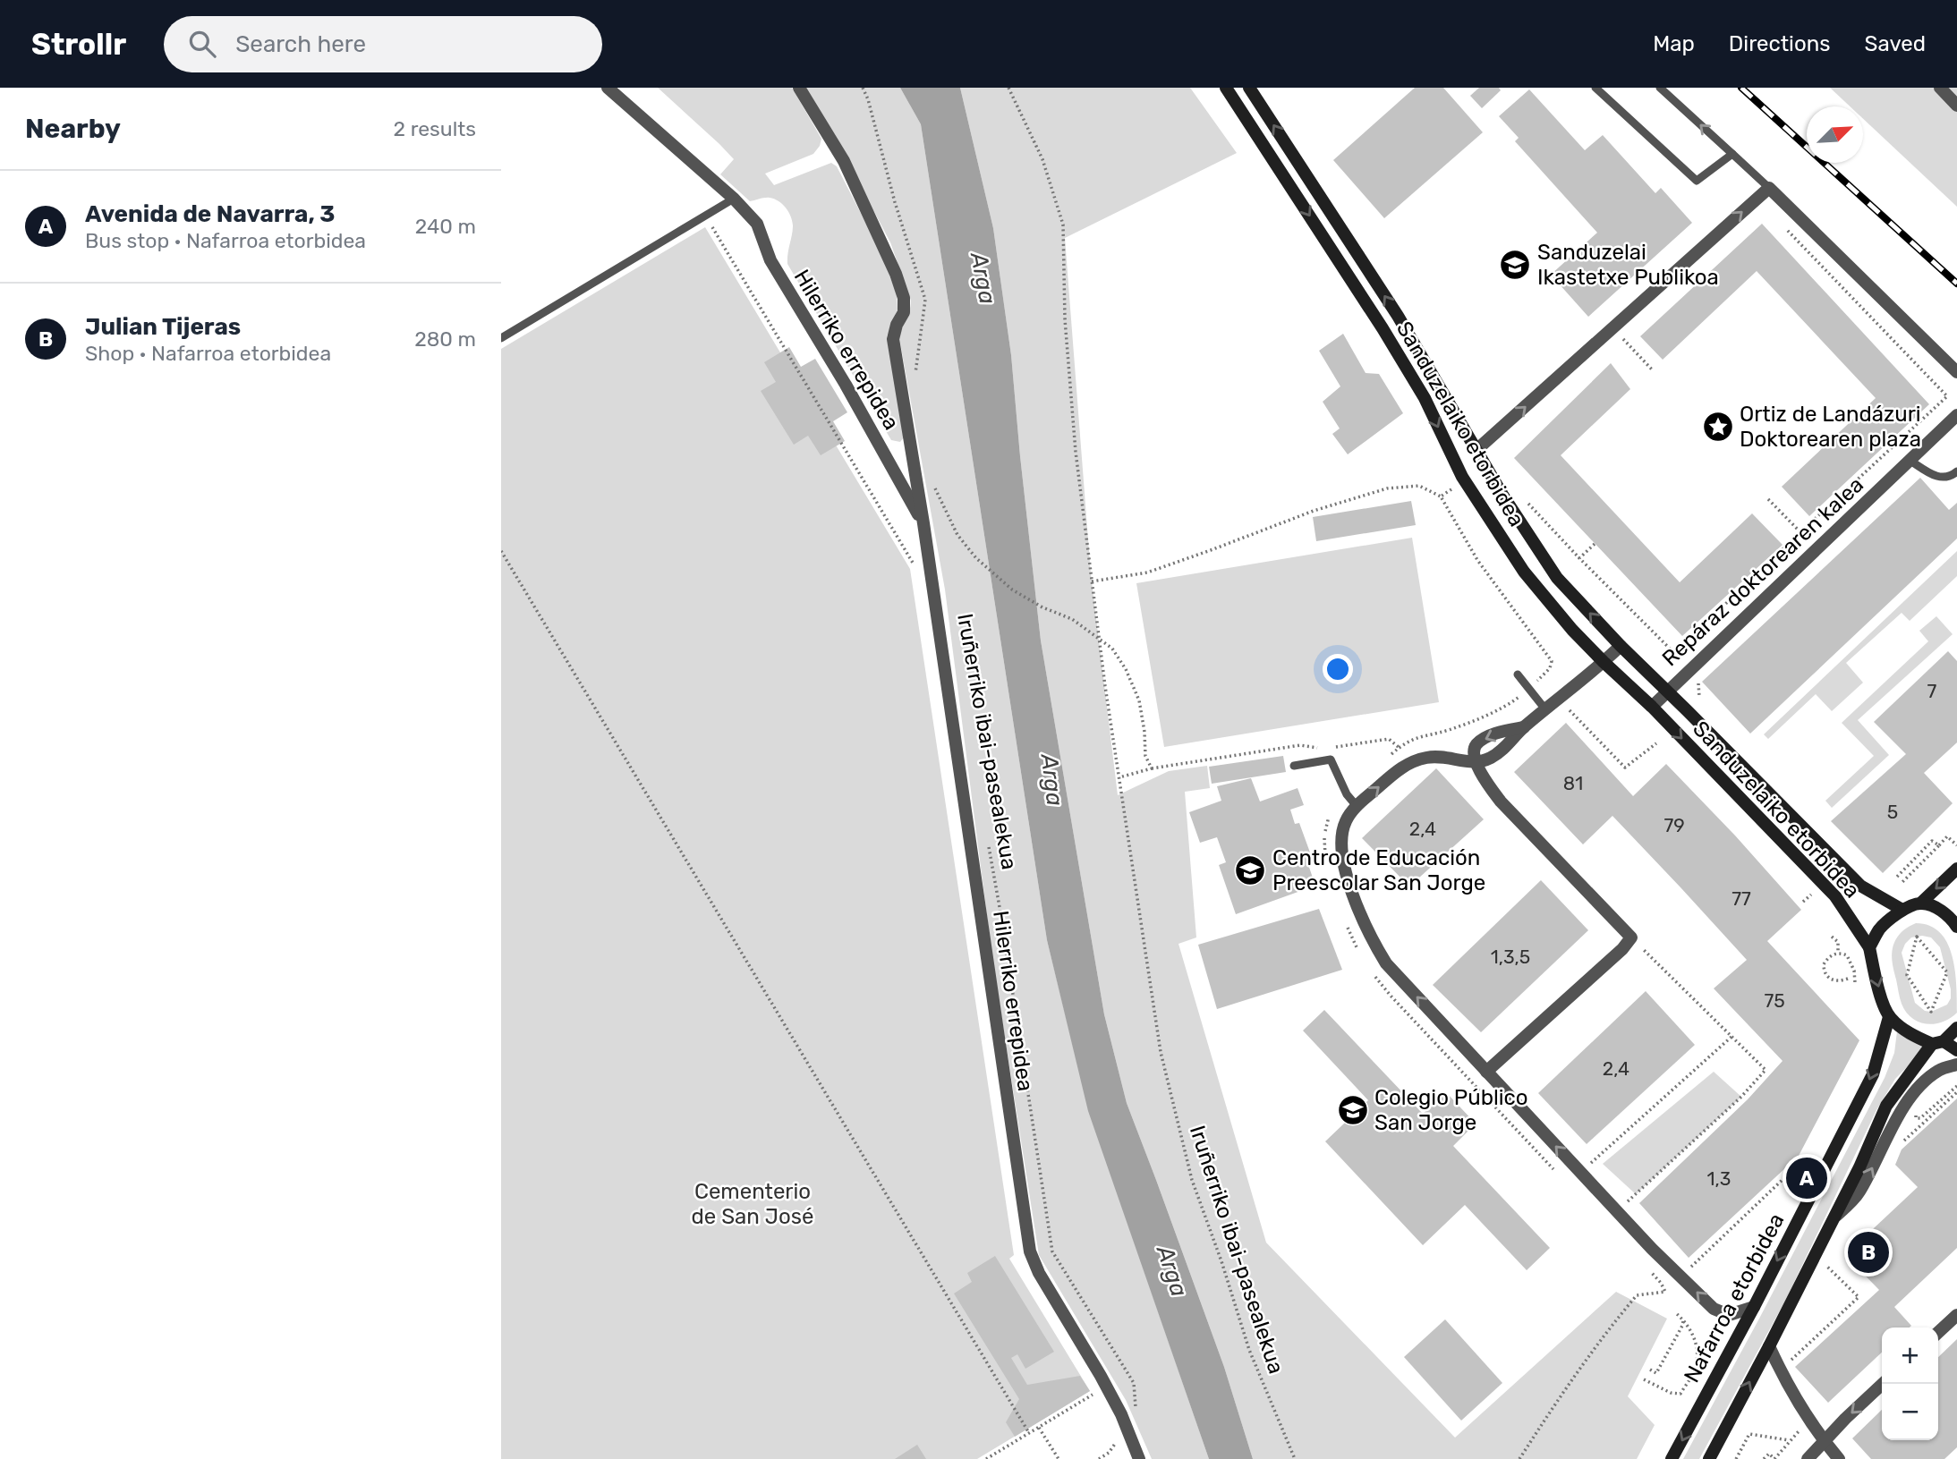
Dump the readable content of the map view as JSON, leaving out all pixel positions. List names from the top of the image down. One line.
{"streets":{"main road":["Sanduzelaiko etorbidea","Nafarroa etorbidea"],"street":["Hilerriko errepidea","Repáraz doktorearen kalea"],"path":["Iruñerriko ibai-pasealekua"]},"crossings":[["Sanduzelaiko etorbidea","Repáraz doktorearen kalea"]],"water":["Arga"],"parks":["Cementerio de San José"],"places":{"school or university":["Sanduzelai Ikastetxe Publikoa","Centro de Educación Preescolar San Jorge","Colegio Público San Jorge"],"place":["Ortiz de Landázuri Doktorearen plaza"]},"house_numbers":["7","81","5","79","2,4","77","1,3,5","75","2,4","1,3"],"north":"top right","page":{"header":"Strollr","search":"Search here","nav":["Map","Directions","Saved"],"heading":["Nearby","2 results"],"list":[{"mark":"A","name":"Avenida de Navarra, 3","note":"Bus stop · Nafarroa etorbidea","value":"240 m"},{"mark":"B","name":"Julian Tijeras","note":"Shop · Nafarroa etorbidea","value":"280 m"}],"pins":["A","B"],"map_buttons":["+","−"]}}
